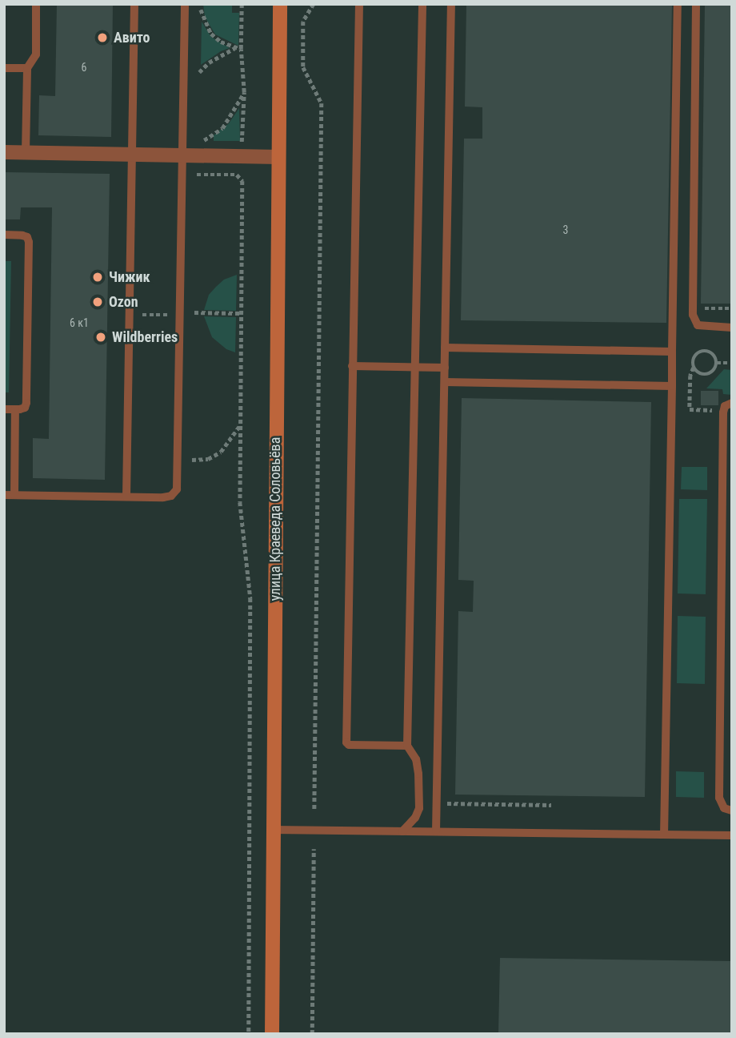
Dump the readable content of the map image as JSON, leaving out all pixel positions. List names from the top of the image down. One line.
{"streets":{"main road":["улица Краеведа Соловьёва"]},"places":["Авито","Чижик","Ozon","Wildberries"],"house_numbers":["6","3","6 к1"]}
